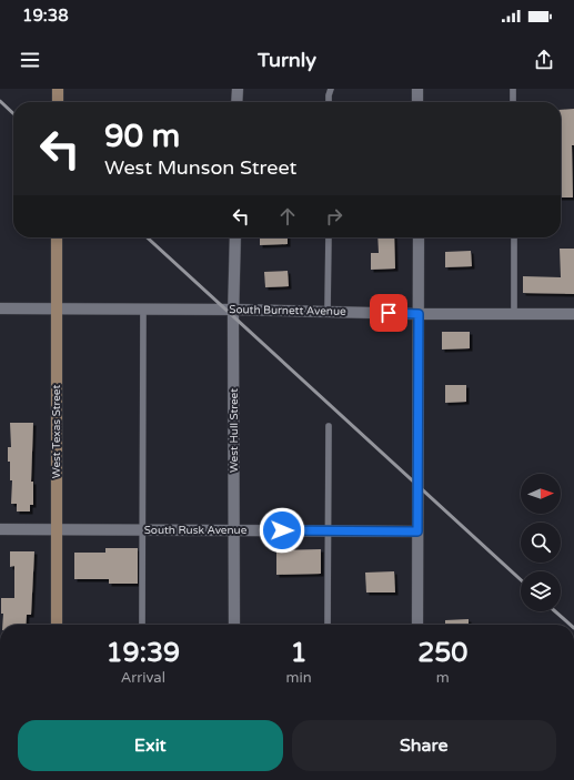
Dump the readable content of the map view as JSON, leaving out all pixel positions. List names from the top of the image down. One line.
{"streets":{"street":["South Burnett Avenue","West Hull Street","West Texas Street","South Rusk Avenue"]},"crossings":[["South Burnett Avenue","West Hull Street"],["South Burnett Avenue","West Texas Street"],["West Hull Street","South Rusk Avenue"],["West Texas Street","South Rusk Avenue"]],"north":"right","page":{"status":"19:38","header":"Turnly","turn":["90 m","West Munson Street"],"eta":["19:39","Arrival","1","min","250","m"],"buttons":["Exit","Share"]}}
